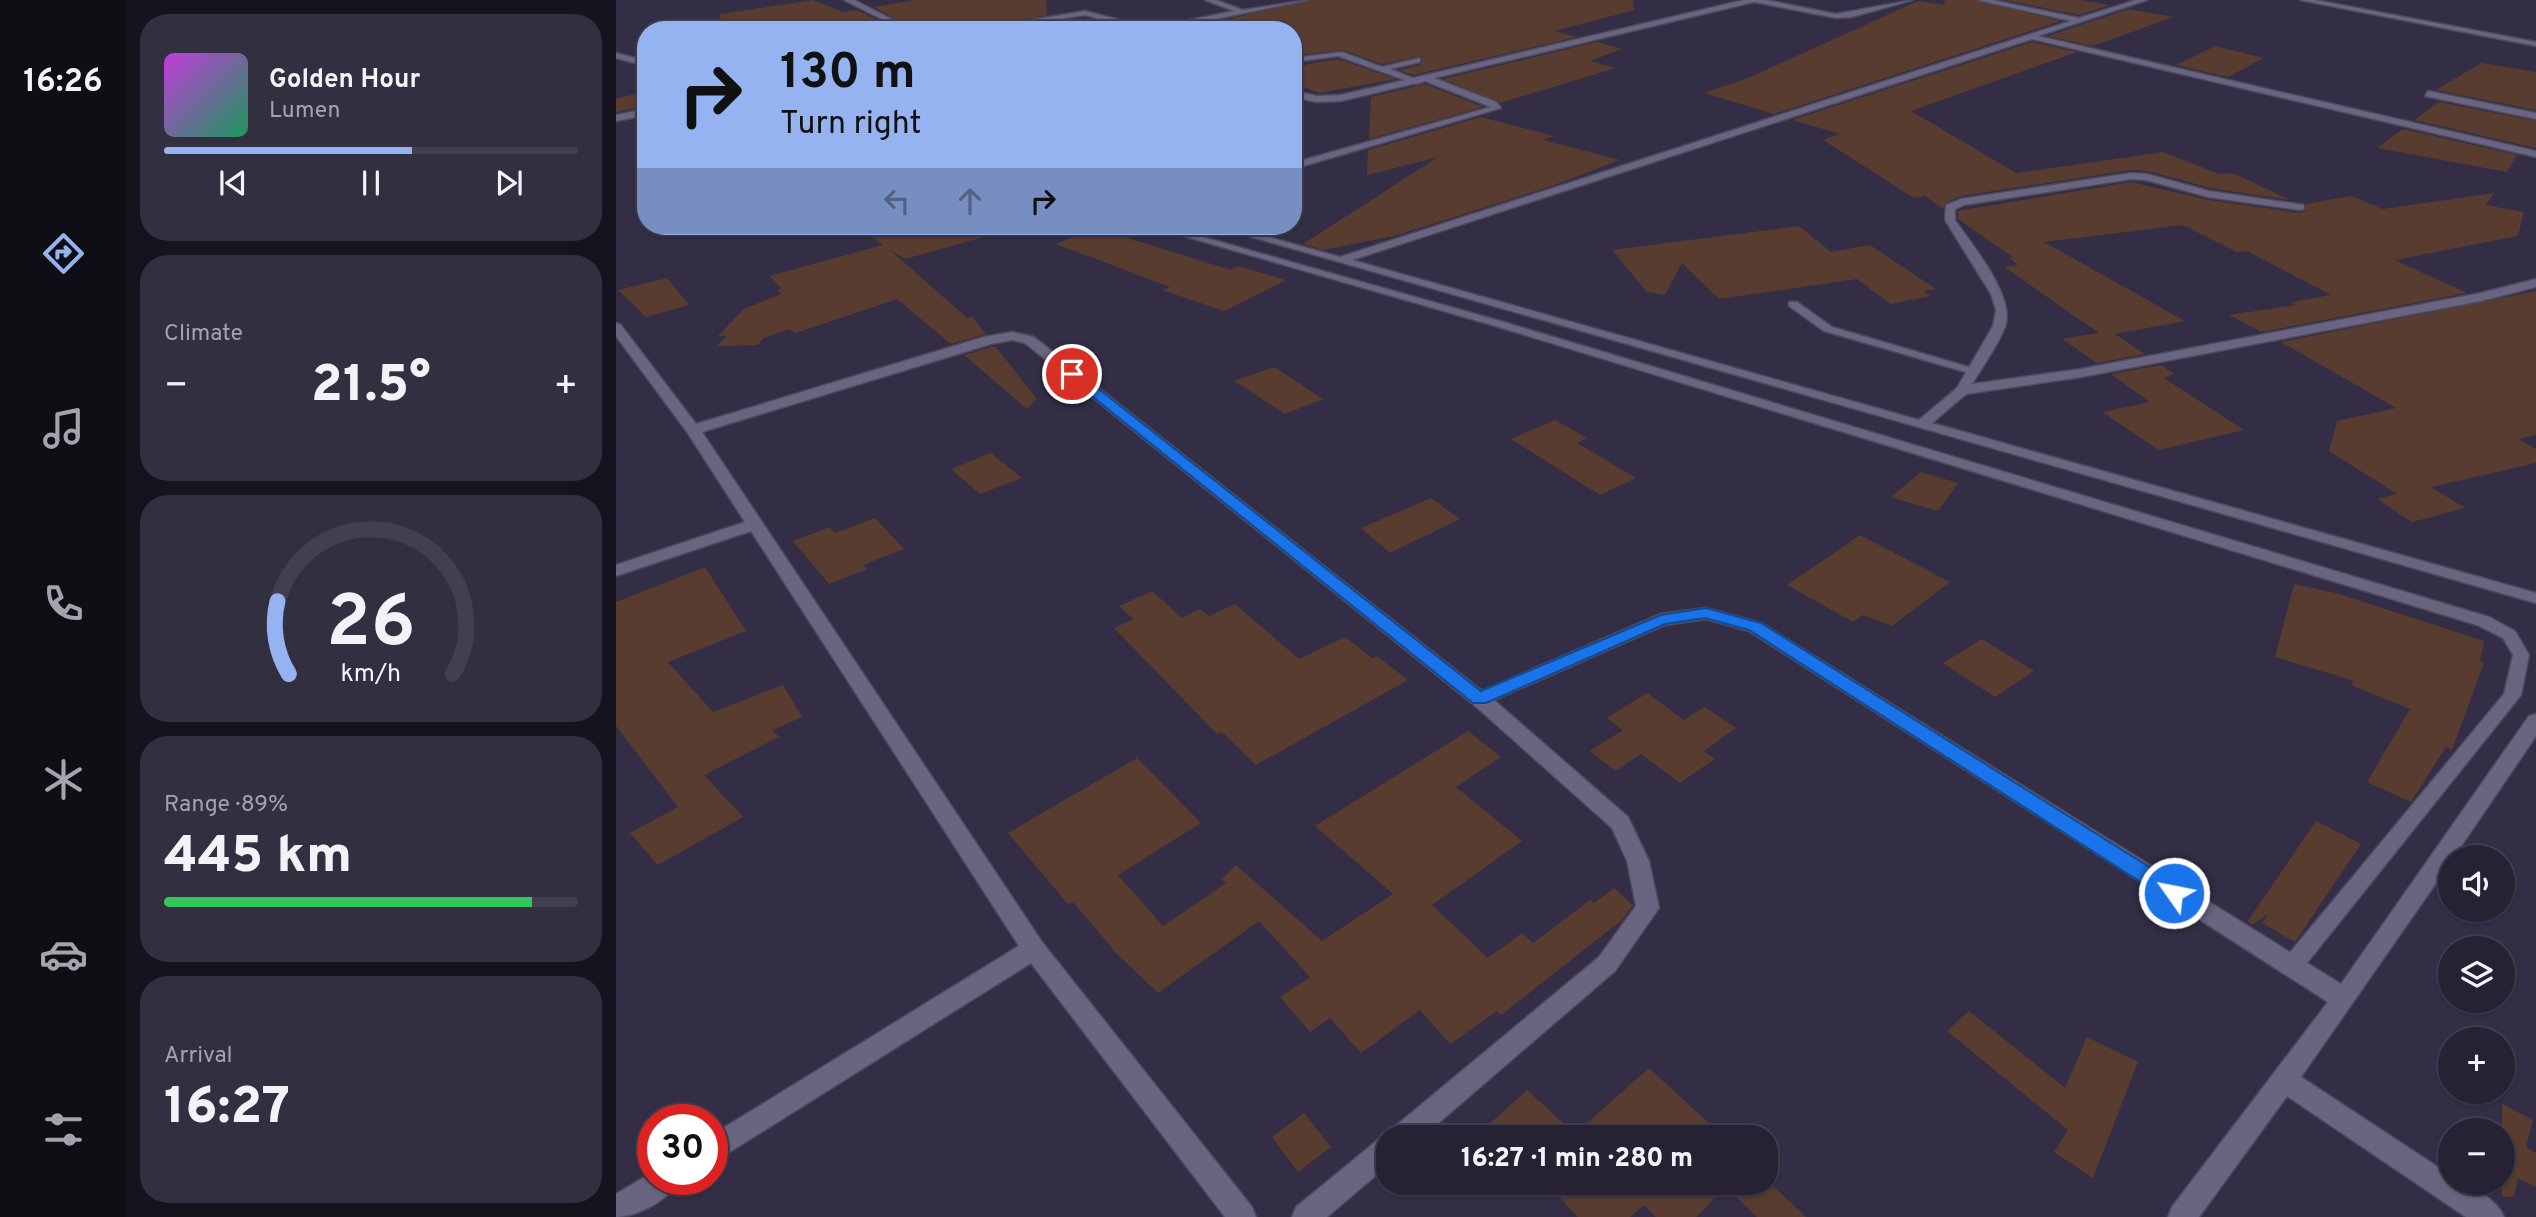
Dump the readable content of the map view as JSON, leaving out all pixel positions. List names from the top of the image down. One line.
{"page":{"tabs":"16:26","turn":["130 m","Turn right"],"song":["Golden Hour","Lumen"],"tile":["Climate",["Range · 89%","445 km"],["Arrival","16:27"]],"heat":["−","21.5°","+"],"map_buttons":["+","−"],"limit":"30","trip":"16:27 · 1 min · 280 m","gauge":["26","km/h"]}}
